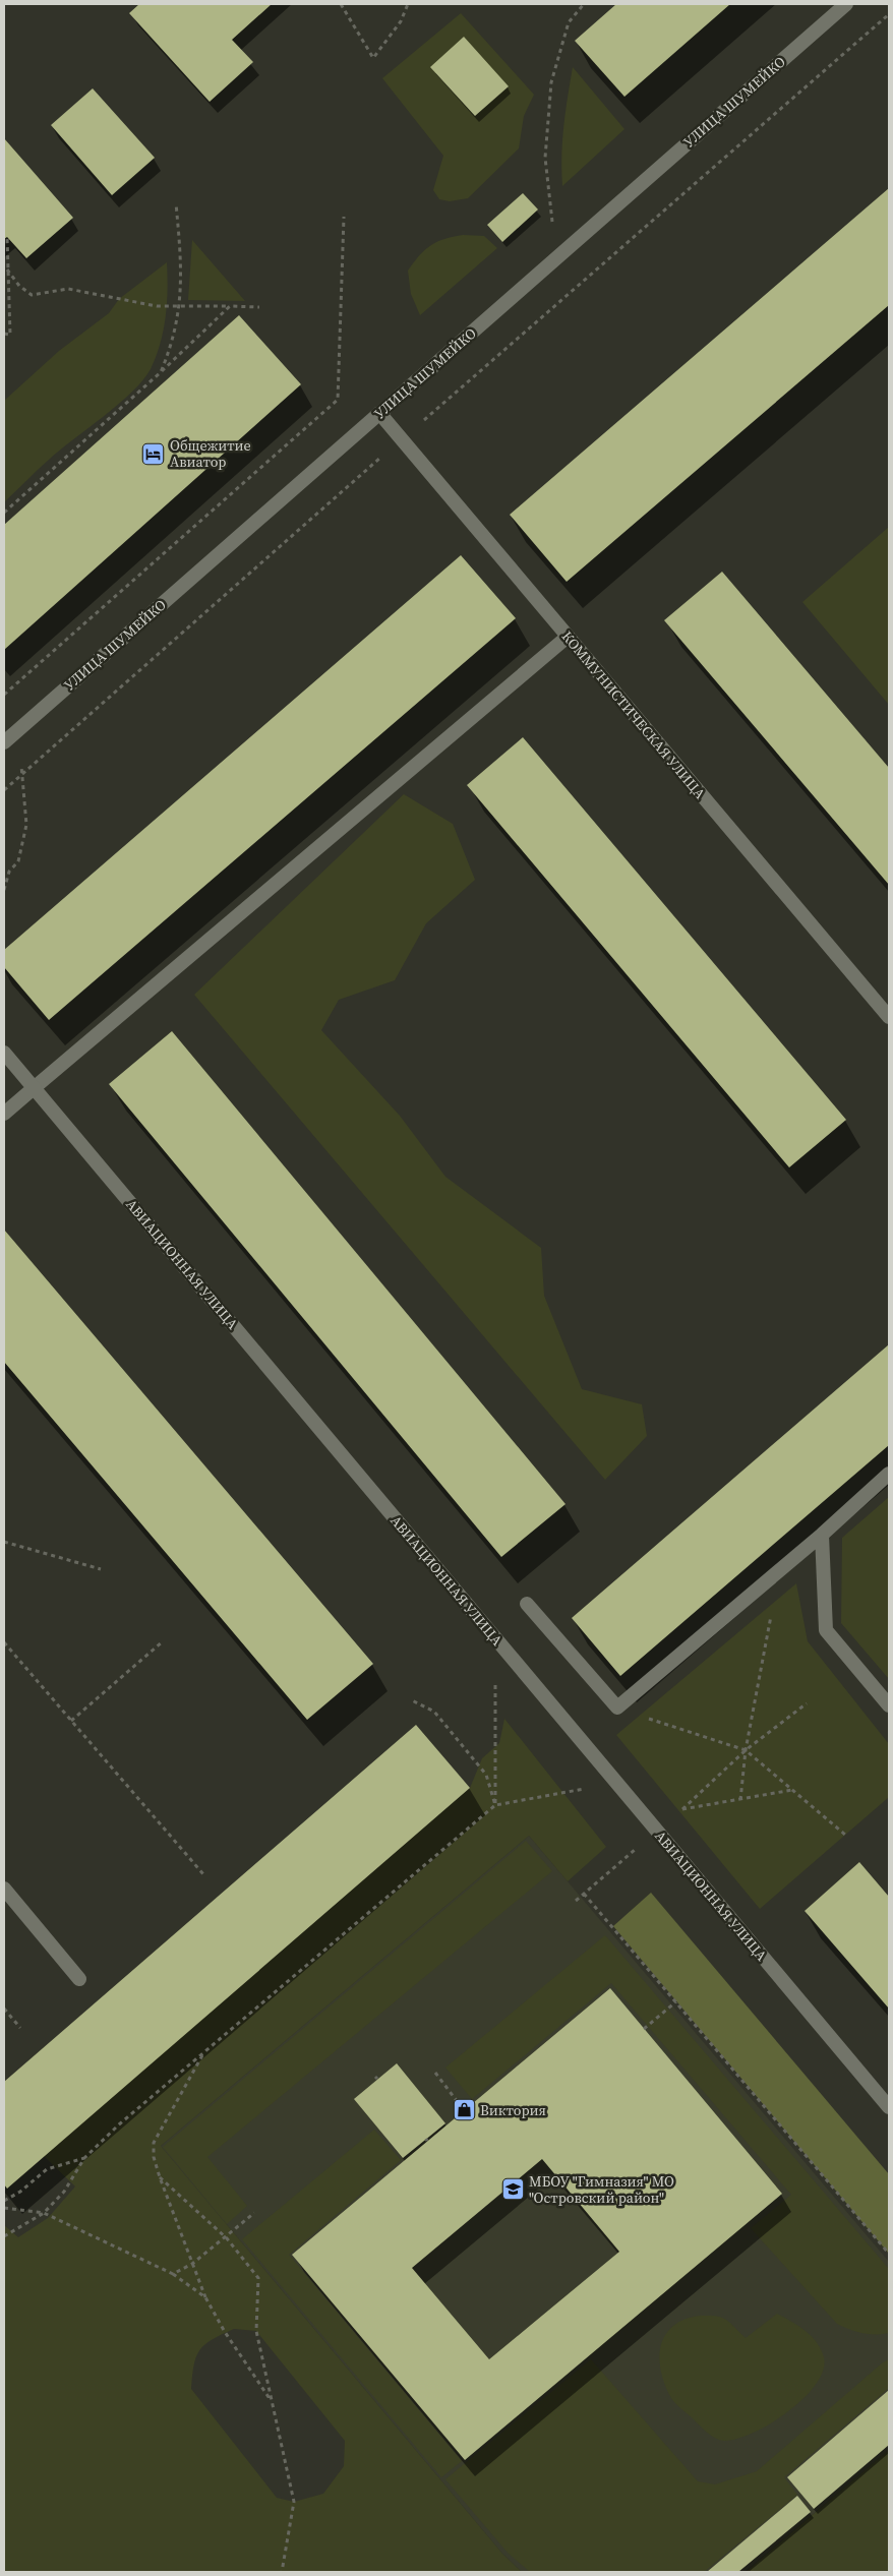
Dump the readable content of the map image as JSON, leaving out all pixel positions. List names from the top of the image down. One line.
{"streets":{"street":["УЛИЦА ШУМЕЙКО","КОММУНИСТИЧЕСКАЯ УЛИЦА","АВИАЦИОННАЯ УЛИЦА"]},"crossings":[["УЛИЦА ШУМЕЙКО","КОММУНИСТИЧЕСКАЯ УЛИЦА"]],"places":{"hotel":["Общежитие Авиатор"],"shop":["Виктория"],"school or university":["МБОУ \"Гимназия\" МО \"Островский район\""]}}
